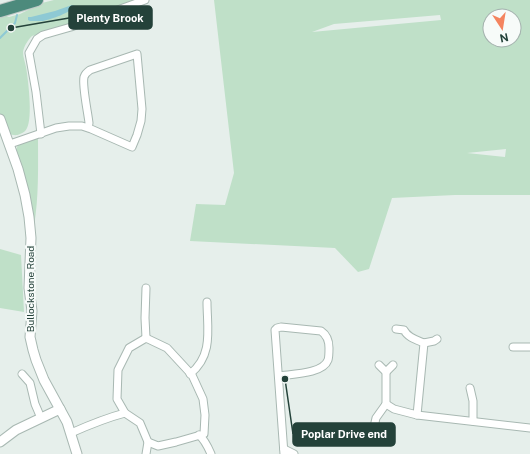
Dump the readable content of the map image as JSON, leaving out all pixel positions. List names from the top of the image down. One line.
{"streets":{"street":["Bullockstone Road"]},"places":["Plenty Brook","Poplar Drive end"],"north":"bottom"}
